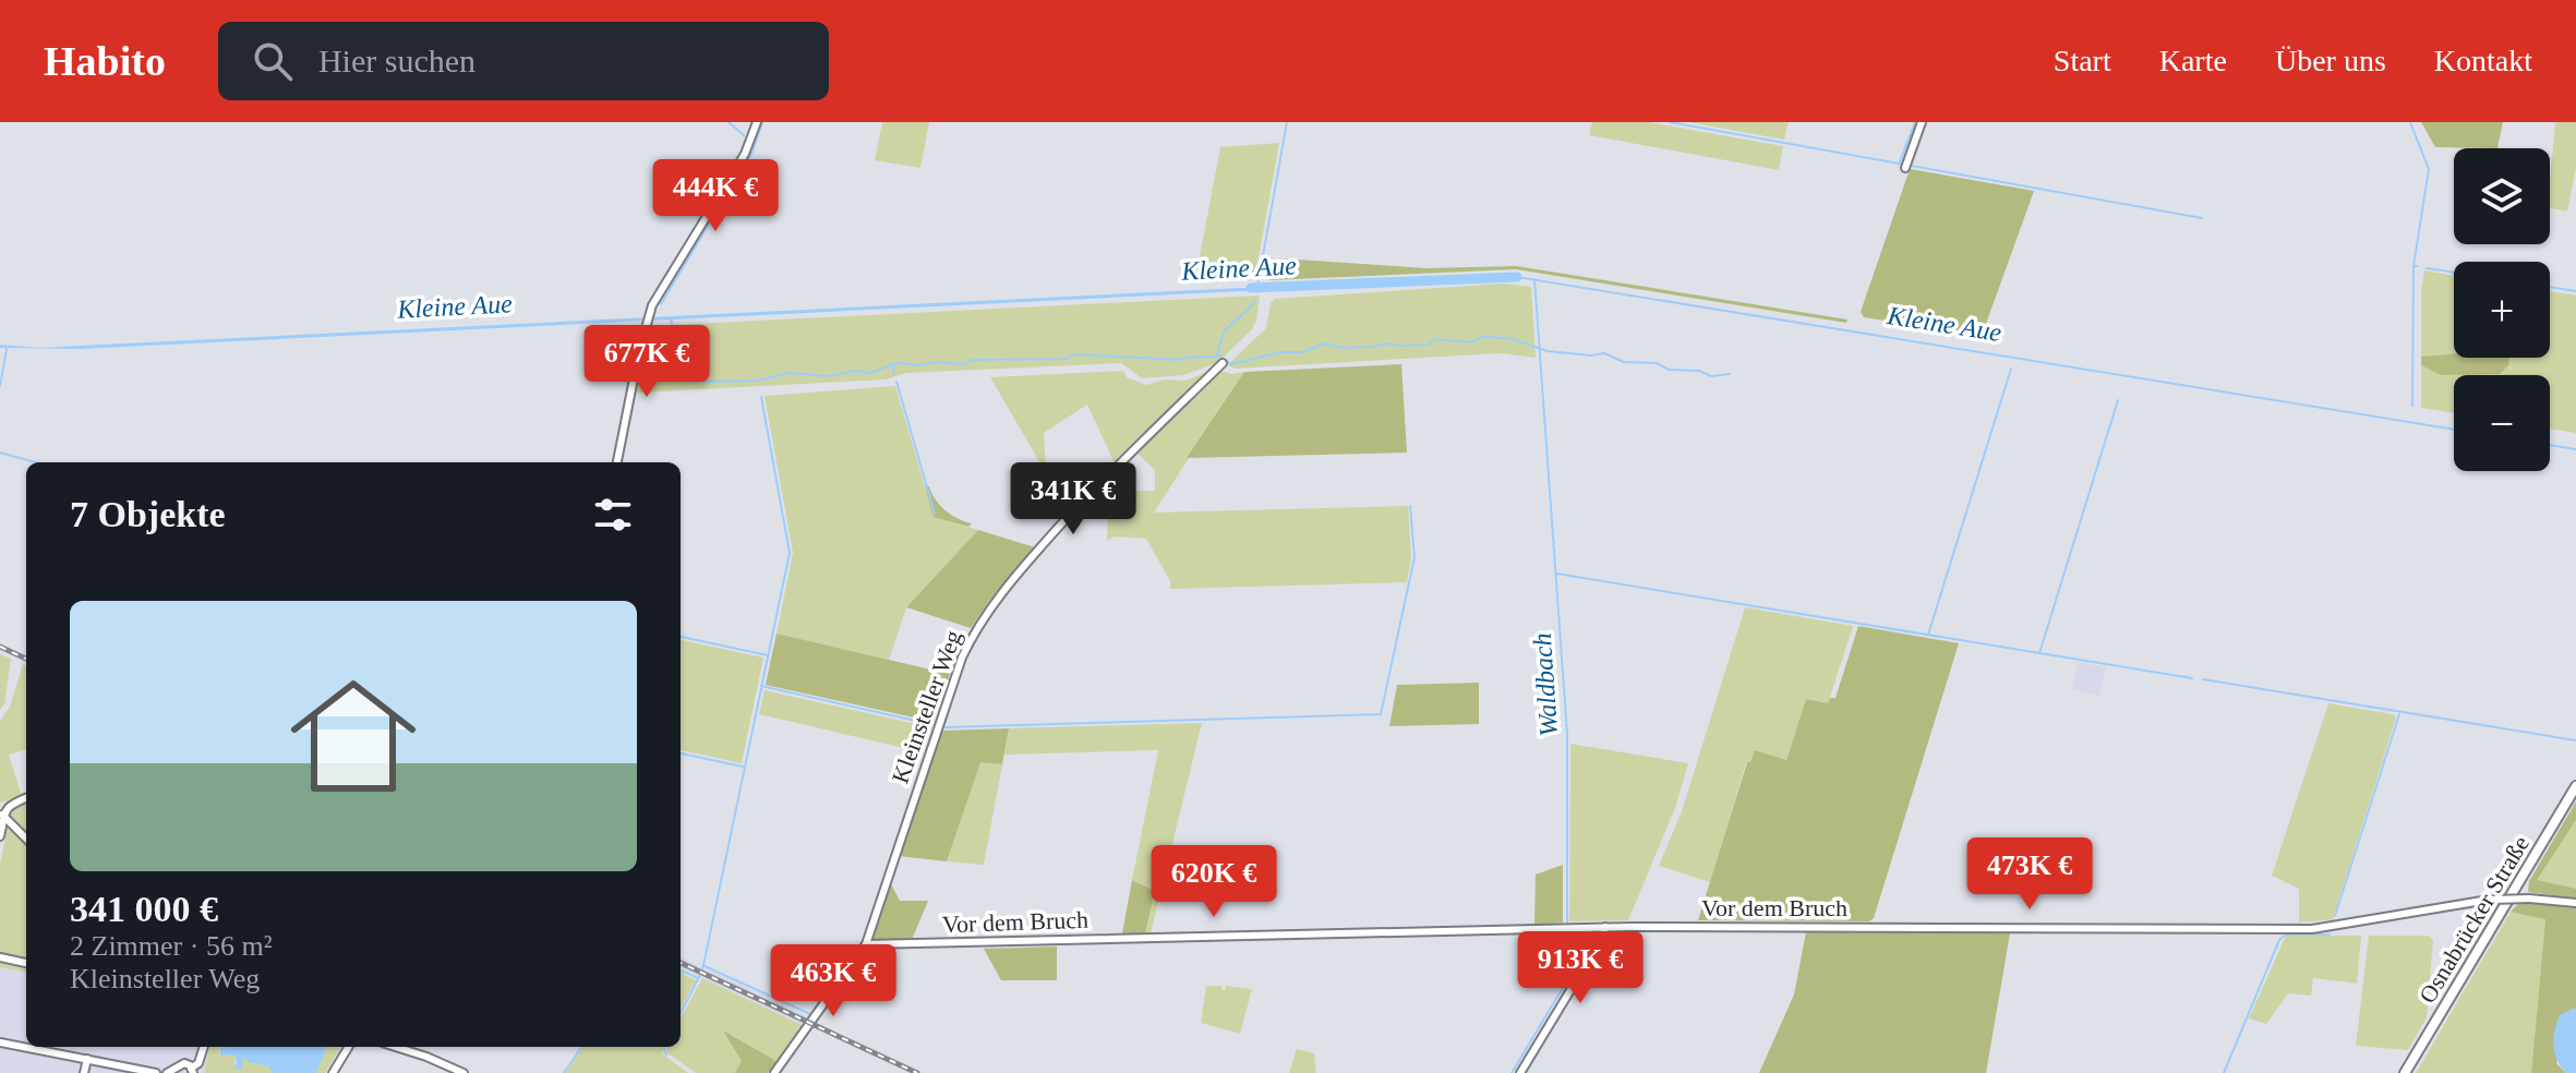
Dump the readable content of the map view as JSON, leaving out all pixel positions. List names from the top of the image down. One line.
{"streets":{"main road":["Osnabrücker Straße"],"street":["Kleinsteller Weg","Vor dem Bruch"]},"crossings":[["Kleinsteller Weg","Vor dem Bruch"]],"water":["Kleine Aue","Waldbach"],"page":{"header":"Habito","search":"Hier suchen","nav":["Start","Karte","Über uns","Kontakt"],"map_buttons":["+","−"],"price":["444K €","677K €","341K €","473K €","620K €","913K €","463K €"],"heading":"7 Objekte","list":[{"name":"341 000 €","note":"2 Zimmer · 56 m² · Kleinsteller Weg"}]}}
